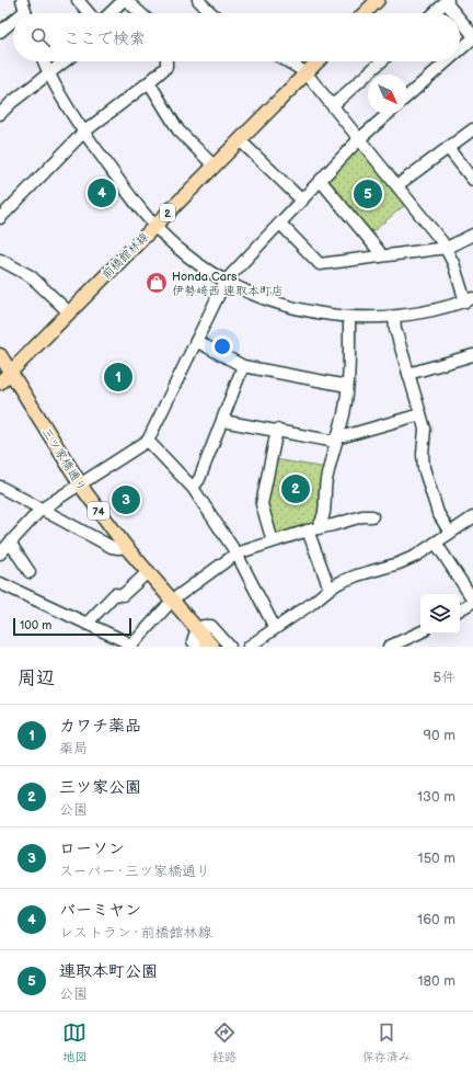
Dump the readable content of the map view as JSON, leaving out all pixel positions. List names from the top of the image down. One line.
{"streets":{"main road":["2","前橋館林線","三ツ家橋通り","74"]},"crossings":[["前橋館林線","三ツ家橋通り"]],"places":{"shop":["Honda Cars 伊勢崎西 連取本町店"]},"scale_bar":"100 m","north":"bottom right","page":{"search":"ここで検索","pins":["4","5","1","2","3"],"scale":"100 m","heading":["周辺","5件"],"list":[{"mark":"1","name":"カワチ薬品","note":"薬局","value":"90 m"},{"mark":"2","name":"三ツ家公園","note":"公園","value":"130 m"},{"mark":"3","name":"ローソン","note":"スーパー · 三ツ家橋通り","value":"150 m"},{"mark":"4","name":"バーミヤン","note":"レストラン · 前橋館林線","value":"160 m"},{"mark":"5","name":"連取本町公園","note":"公園","value":"180 m"}],"nav":["地図","経路","保存済み"]}}
